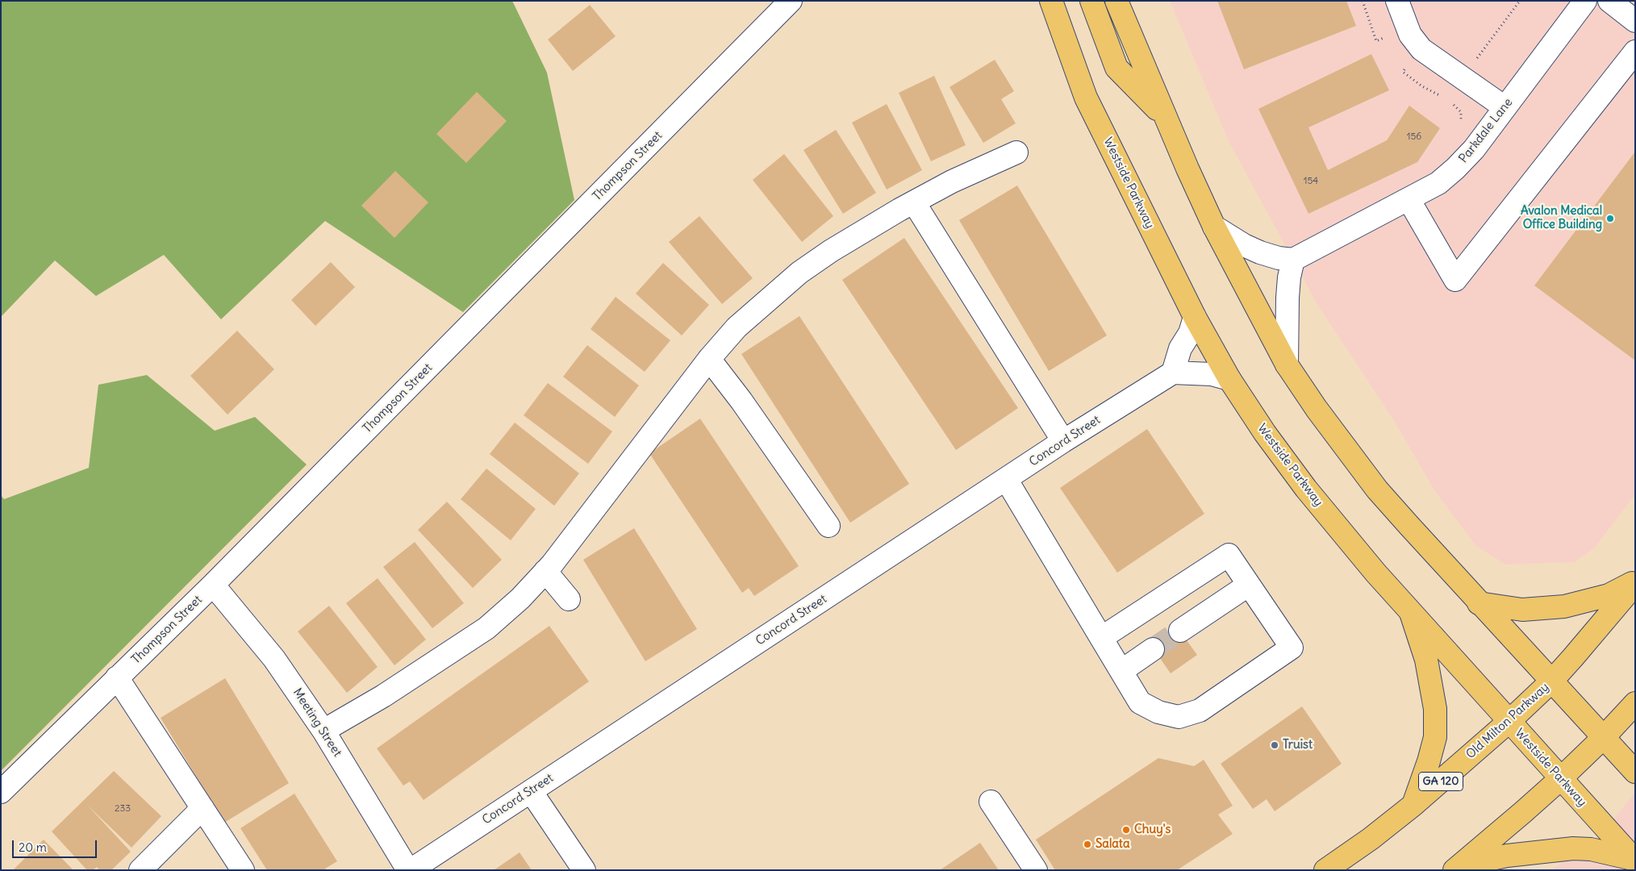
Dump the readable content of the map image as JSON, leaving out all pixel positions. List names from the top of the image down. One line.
{"streets":{"main road":["Westside Parkway","Old Milton Parkway","GA 120"],"street":["Parkdale Lane","Thompson Street","Concord Street","Meeting Street"]},"crossings":[["Thompson Street","Meeting Street"],["Westside Parkway","Old Milton Parkway"],["Concord Street","Meeting Street"]],"places":["Avalon Medical Office Building","Truist","Chuy's","Salata"],"house_numbers":["156","154","233"],"scale_bar":"20 m"}
